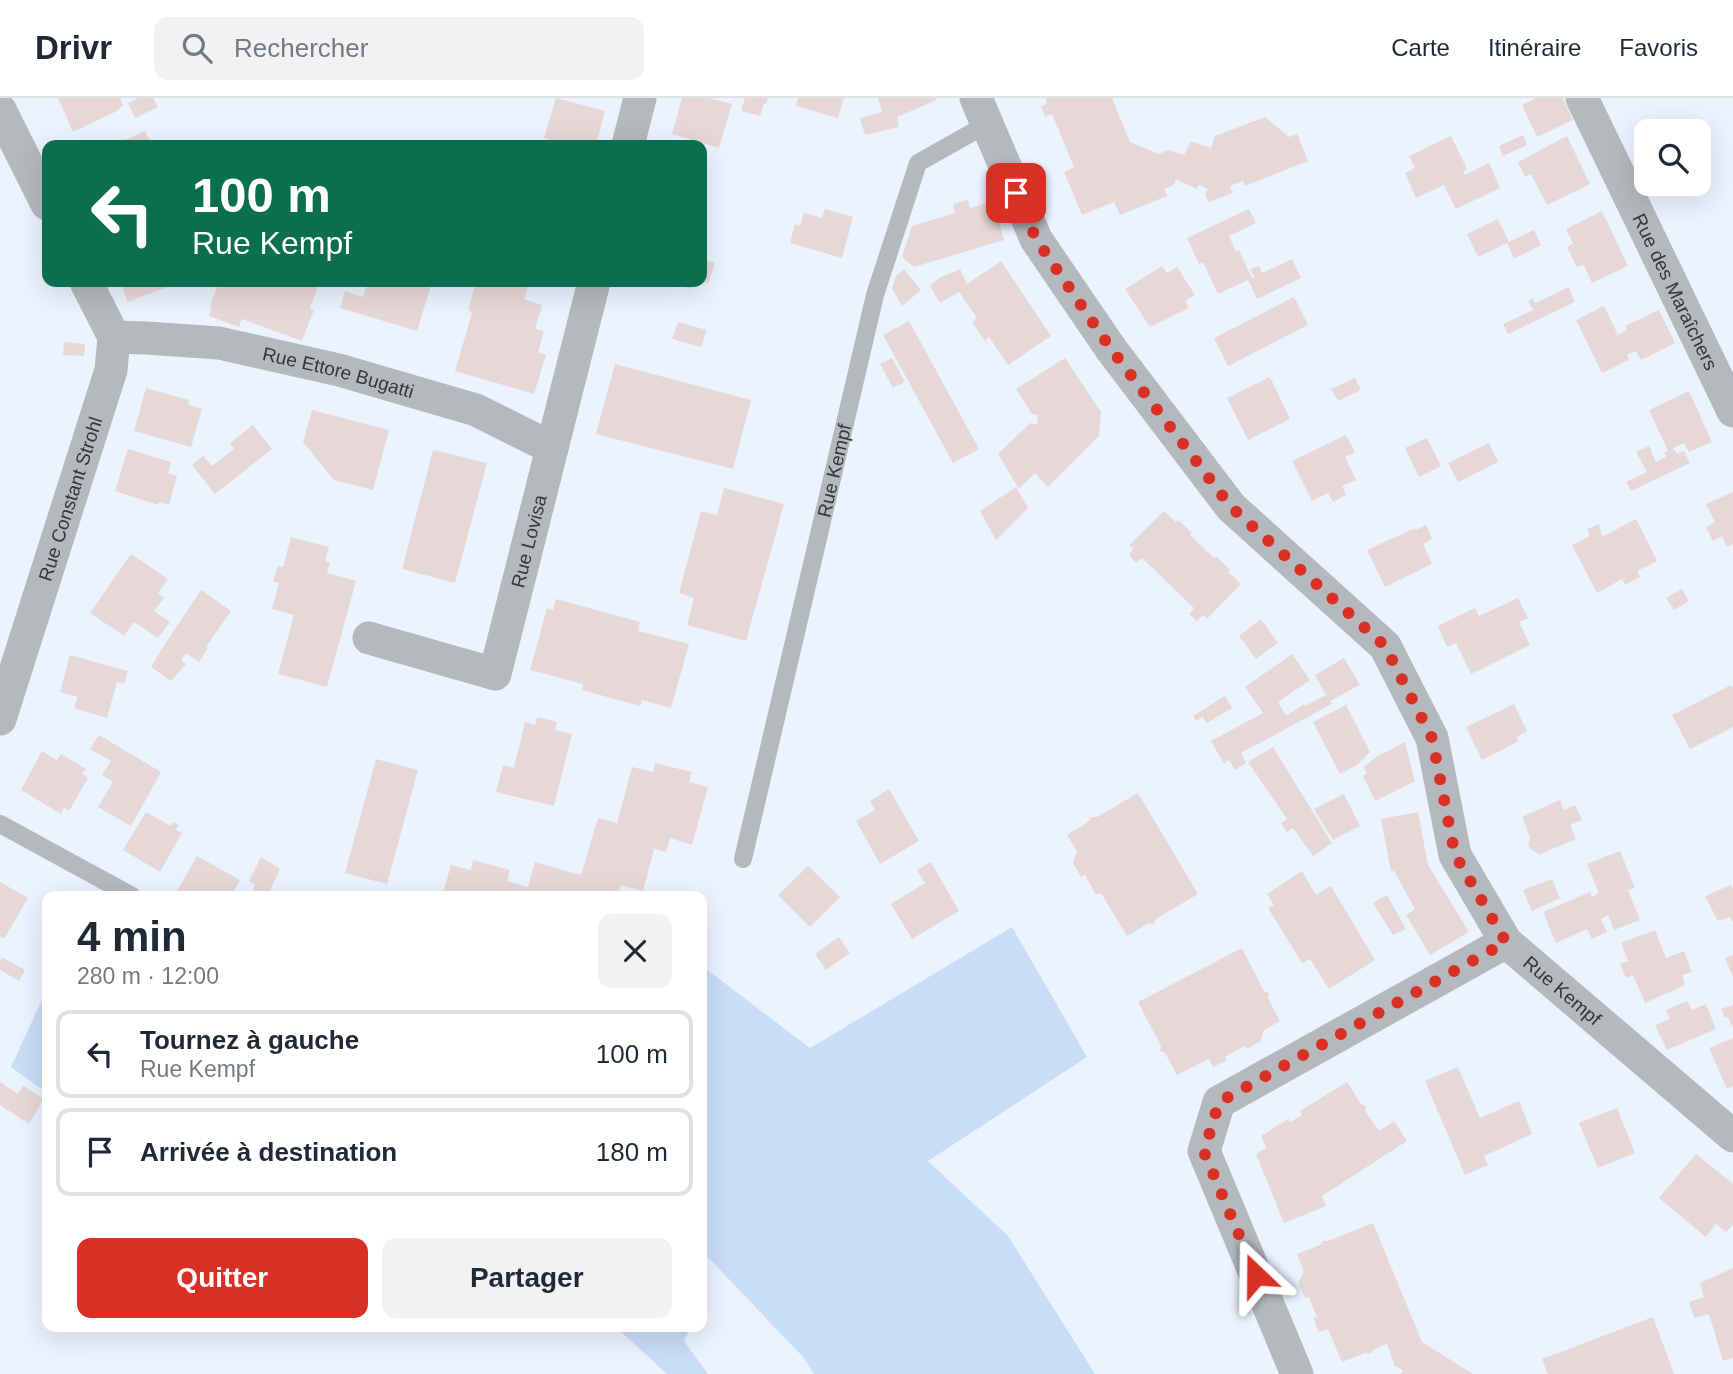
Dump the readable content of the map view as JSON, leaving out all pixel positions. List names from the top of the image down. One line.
{"streets":{"street":["Rue des Maraîchers","Rue Ettore Bugatti","Rue Kempf","Rue Constant Strohl","Rue Lovisa"]},"crossings":[["Rue Ettore Bugatti","Rue Constant Strohl"],["Rue Ettore Bugatti","Rue Lovisa"]],"page":{"header":"Drivr","search":"Rechercher","nav":["Carte","Itinéraire","Favoris"],"turn":["100 m","Rue Kempf"],"heading":["4 min","280 m · 12:00"],"list":[{"name":"Tournez à gauche","note":"Rue Kempf","value":"100 m"},{"name":"Arrivée à destination","value":"180 m"}],"buttons":["Quitter","Partager"]}}
